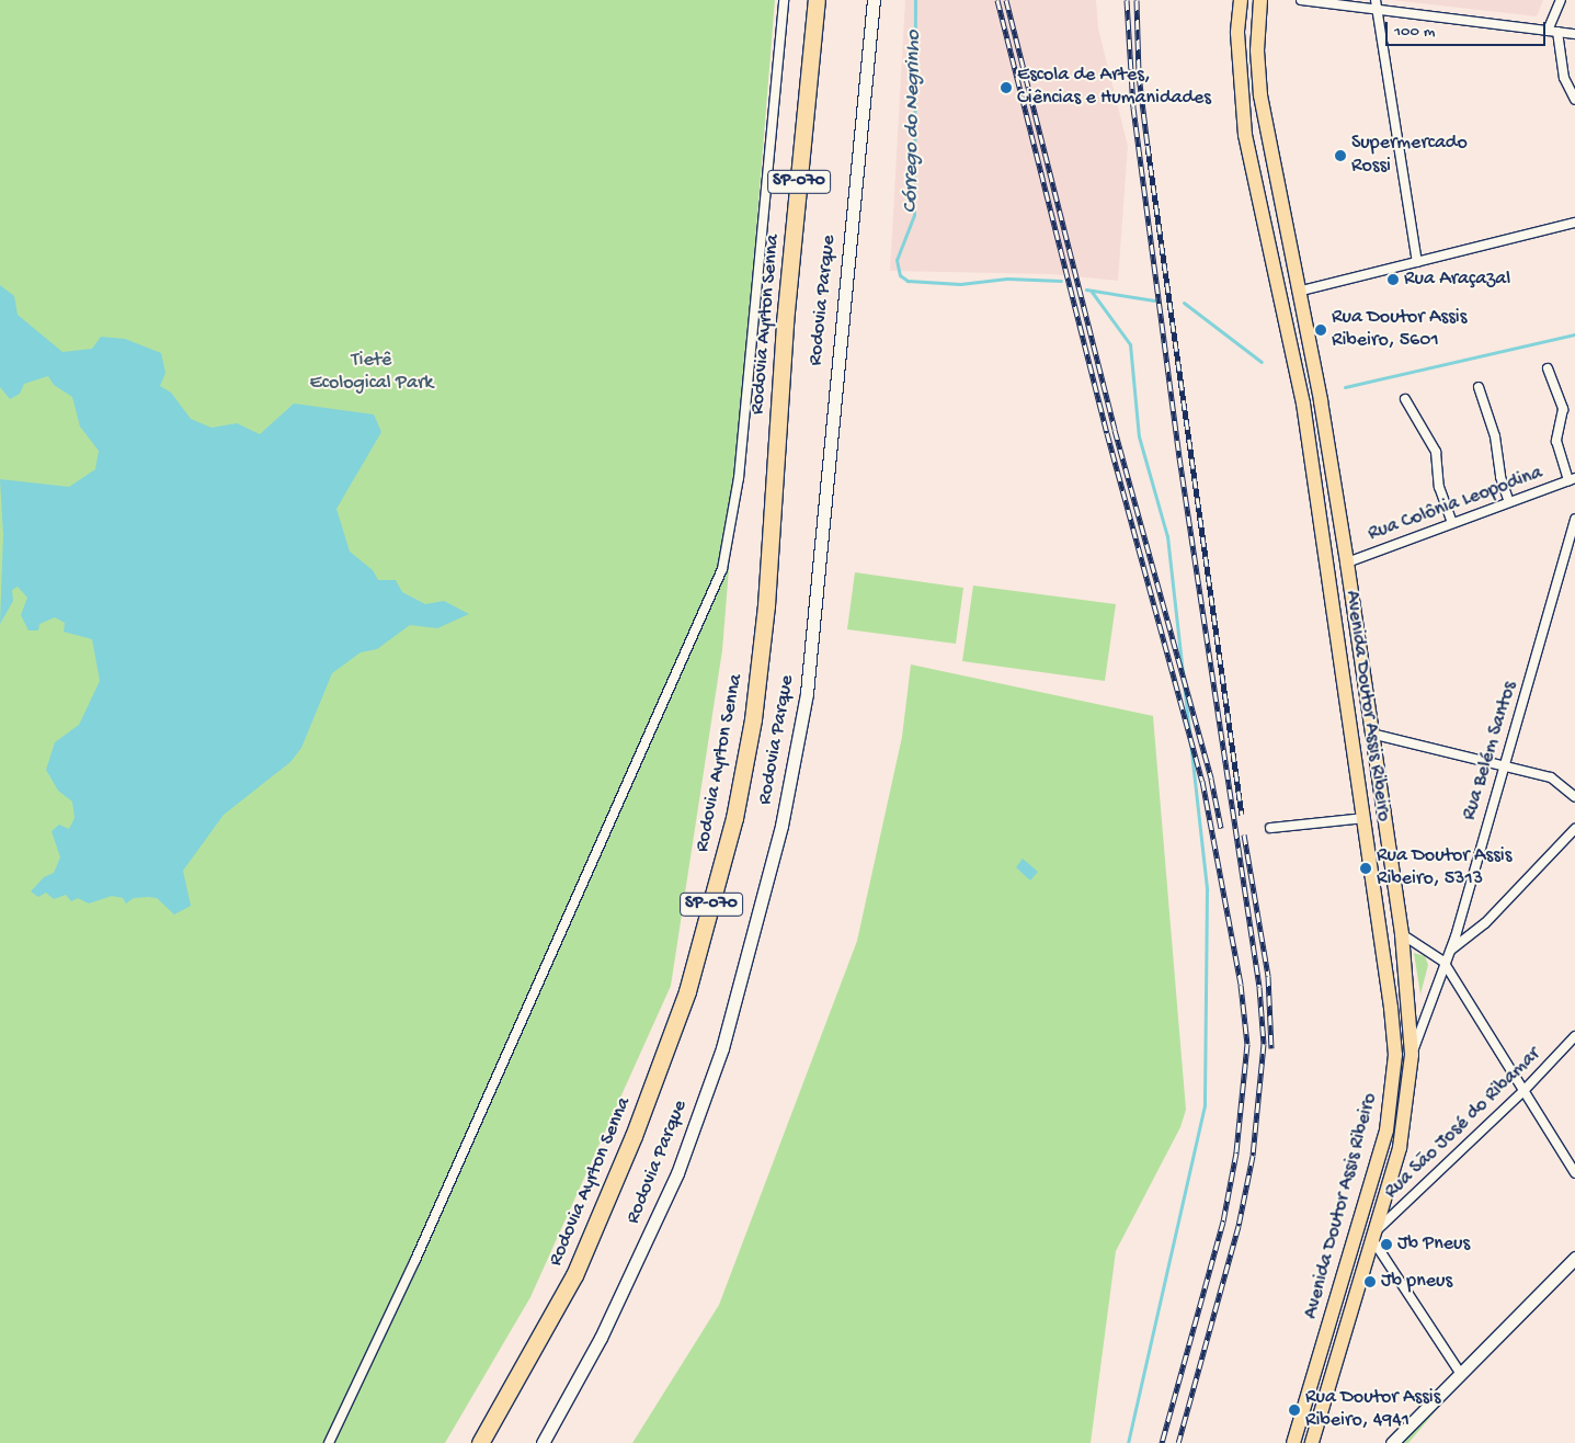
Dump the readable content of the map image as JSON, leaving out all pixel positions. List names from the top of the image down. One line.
{"streets":{"highway":["SP-070","Rodovia Ayrton Senna"],"main road":["Avenida Doutor Assis Ribeiro"],"street":["Rodovia Parque","Rua Colônia Leopodina","Rua Belém Santos","Rua São José do Ribamar"]},"crossings":[["Rua Colônia Leopodina","Avenida Doutor Assis Ribeiro"],["Avenida Doutor Assis Ribeiro","Rua Belém Santos"],["Avenida Doutor Assis Ribeiro","Rua São José do Ribamar"]],"water":["Córrego do Negrinho"],"parks":["Tietê Ecological Park"],"places":["Escola de Artes, Ciências e Humanidades","Supermercado Rossi","Rua Araçazal","Rua Doutor Assis Ribeiro, 5601","Rua Doutor Assis Ribeiro, 5313","Jb Pneus","Jb pneus","Rua Doutor Assis Ribeiro, 4941"],"scale_bar":"100 m"}
